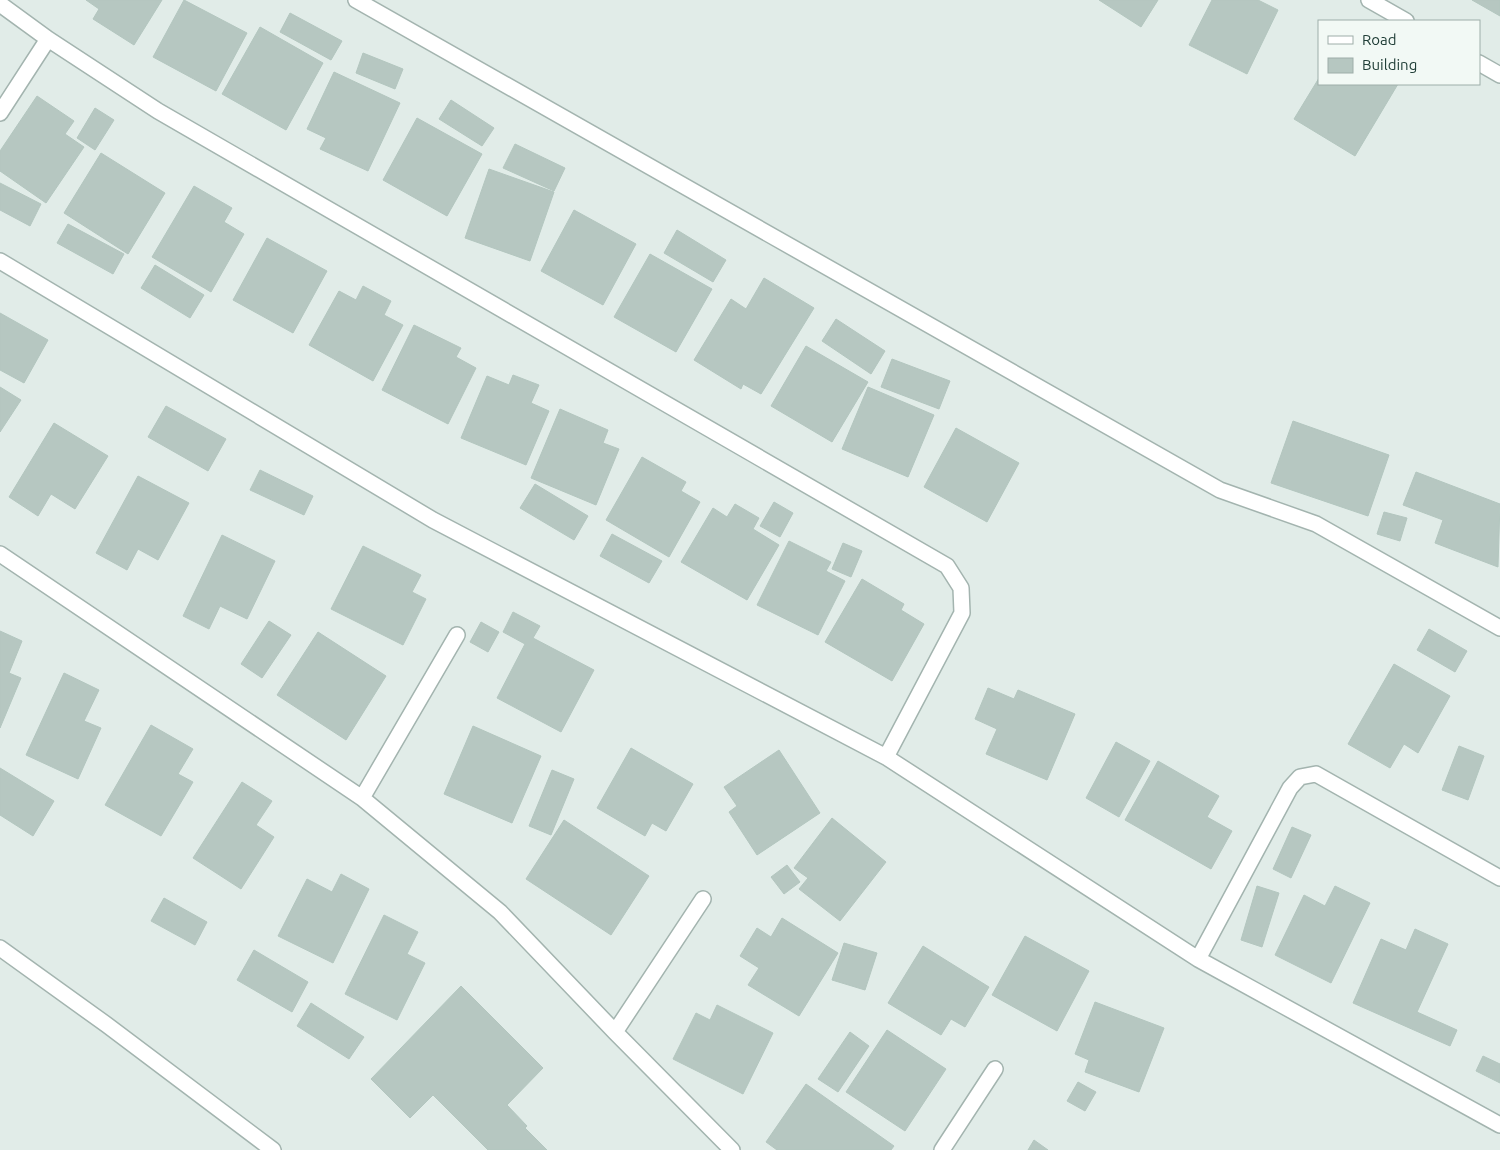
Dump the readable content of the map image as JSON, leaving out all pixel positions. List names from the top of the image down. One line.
{"legend":["Road","Building"]}
